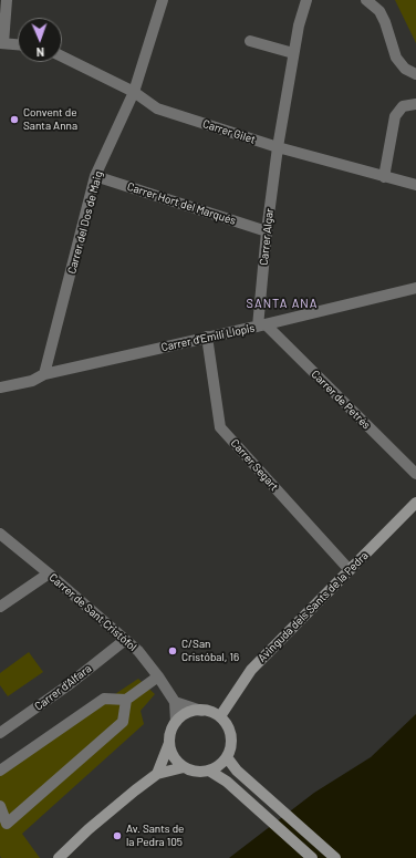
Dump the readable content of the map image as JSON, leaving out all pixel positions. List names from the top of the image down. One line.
{"streets":{"street":["Carrer Gilet","Carrer Hort del Marqués","Carrer del Dos de Maig","Carrer Algar","Carrer d'Emili Llopis","Carrer de Petrés","Carrer Segart","Avinguda dels Sants de la Pedra","Carrer de Sant Cristòfol","Carrer d'Alfara"]},"crossings":[["Carrer Gilet","Carrer del Dos de Maig"],["Carrer Gilet","Carrer Algar"],["Carrer Hort del Marqués","Carrer del Dos de Maig"],["Carrer Hort del Marqués","Carrer Algar"],["Carrer del Dos de Maig","Carrer d'Emili Llopis"],["Carrer Algar","Carrer d'Emili Llopis"],["Carrer Algar","Carrer de Petrés"],["Carrer d'Emili Llopis","Carrer de Petrés"],["Carrer d'Emili Llopis","Carrer Segart"],["Carrer Segart","Avinguda dels Sants de la Pedra"],["Carrer de Sant Cristòfol","Carrer d'Alfara"]],"districts":["SANTA ANA"],"places":["Convent de Santa Anna","C/San Cristóbal, 16","Av. Sants de la Pedra 105"],"north":"bottom"}
